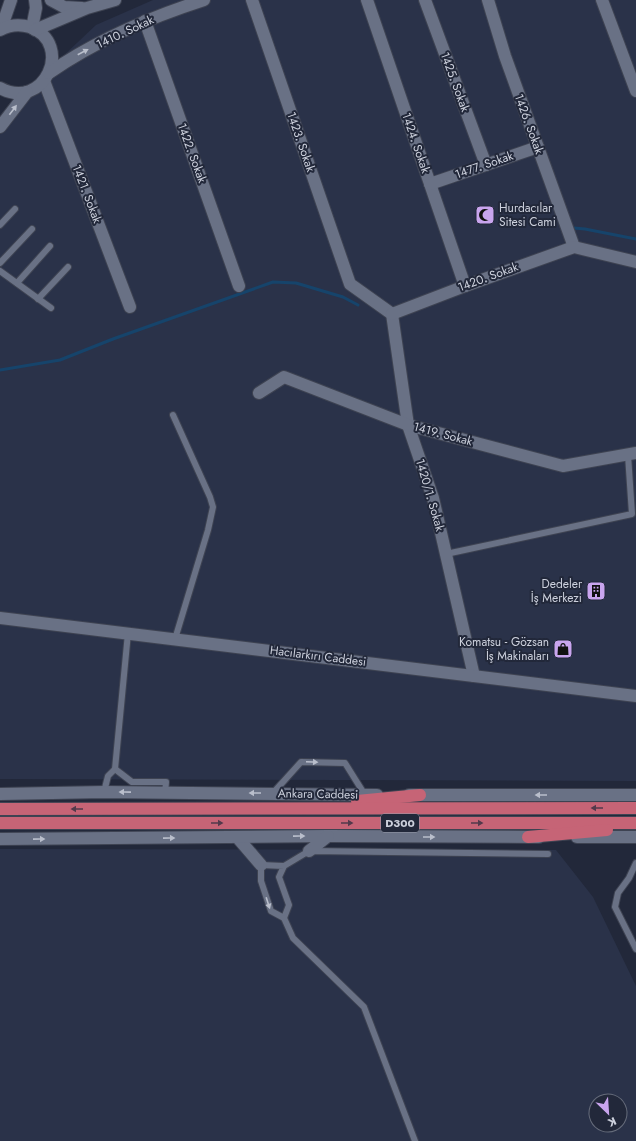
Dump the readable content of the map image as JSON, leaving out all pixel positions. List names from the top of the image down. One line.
{"streets":{"highway":["Ankara Caddesi","D300"],"street":["1410. Sokak","1425. Sokak","1426. Sokak","1423. Sokak","1424. Sokak","1422. Sokak","1477. Sokak","1421. Sokak","1420. Sokak","1419. Sokak","1420/1. Sokak","Hacılarkırı Caddesi"]},"crossings":[["1410. Sokak","1422. Sokak"],["1410. Sokak","1421. Sokak"],["1425. Sokak","1477. Sokak"],["1426. Sokak","1477. Sokak"],["1426. Sokak","1420. Sokak"],["1423. Sokak","1420. Sokak"],["1423. Sokak","1420/1. Sokak"],["1424. Sokak","1477. Sokak"],["1424. Sokak","1420. Sokak"],["1420. Sokak","1420/1. Sokak"],["1419. Sokak","1420/1. Sokak"],["1420/1. Sokak","Hacılarkırı Caddesi"]],"places":{"mosque":["Hurdacılar Sitesi Cami"],"building":["Dedeler İş Merkezi"],"shop":["Komatsu - Gözsan İş Makinaları"]},"north":"bottom right"}
